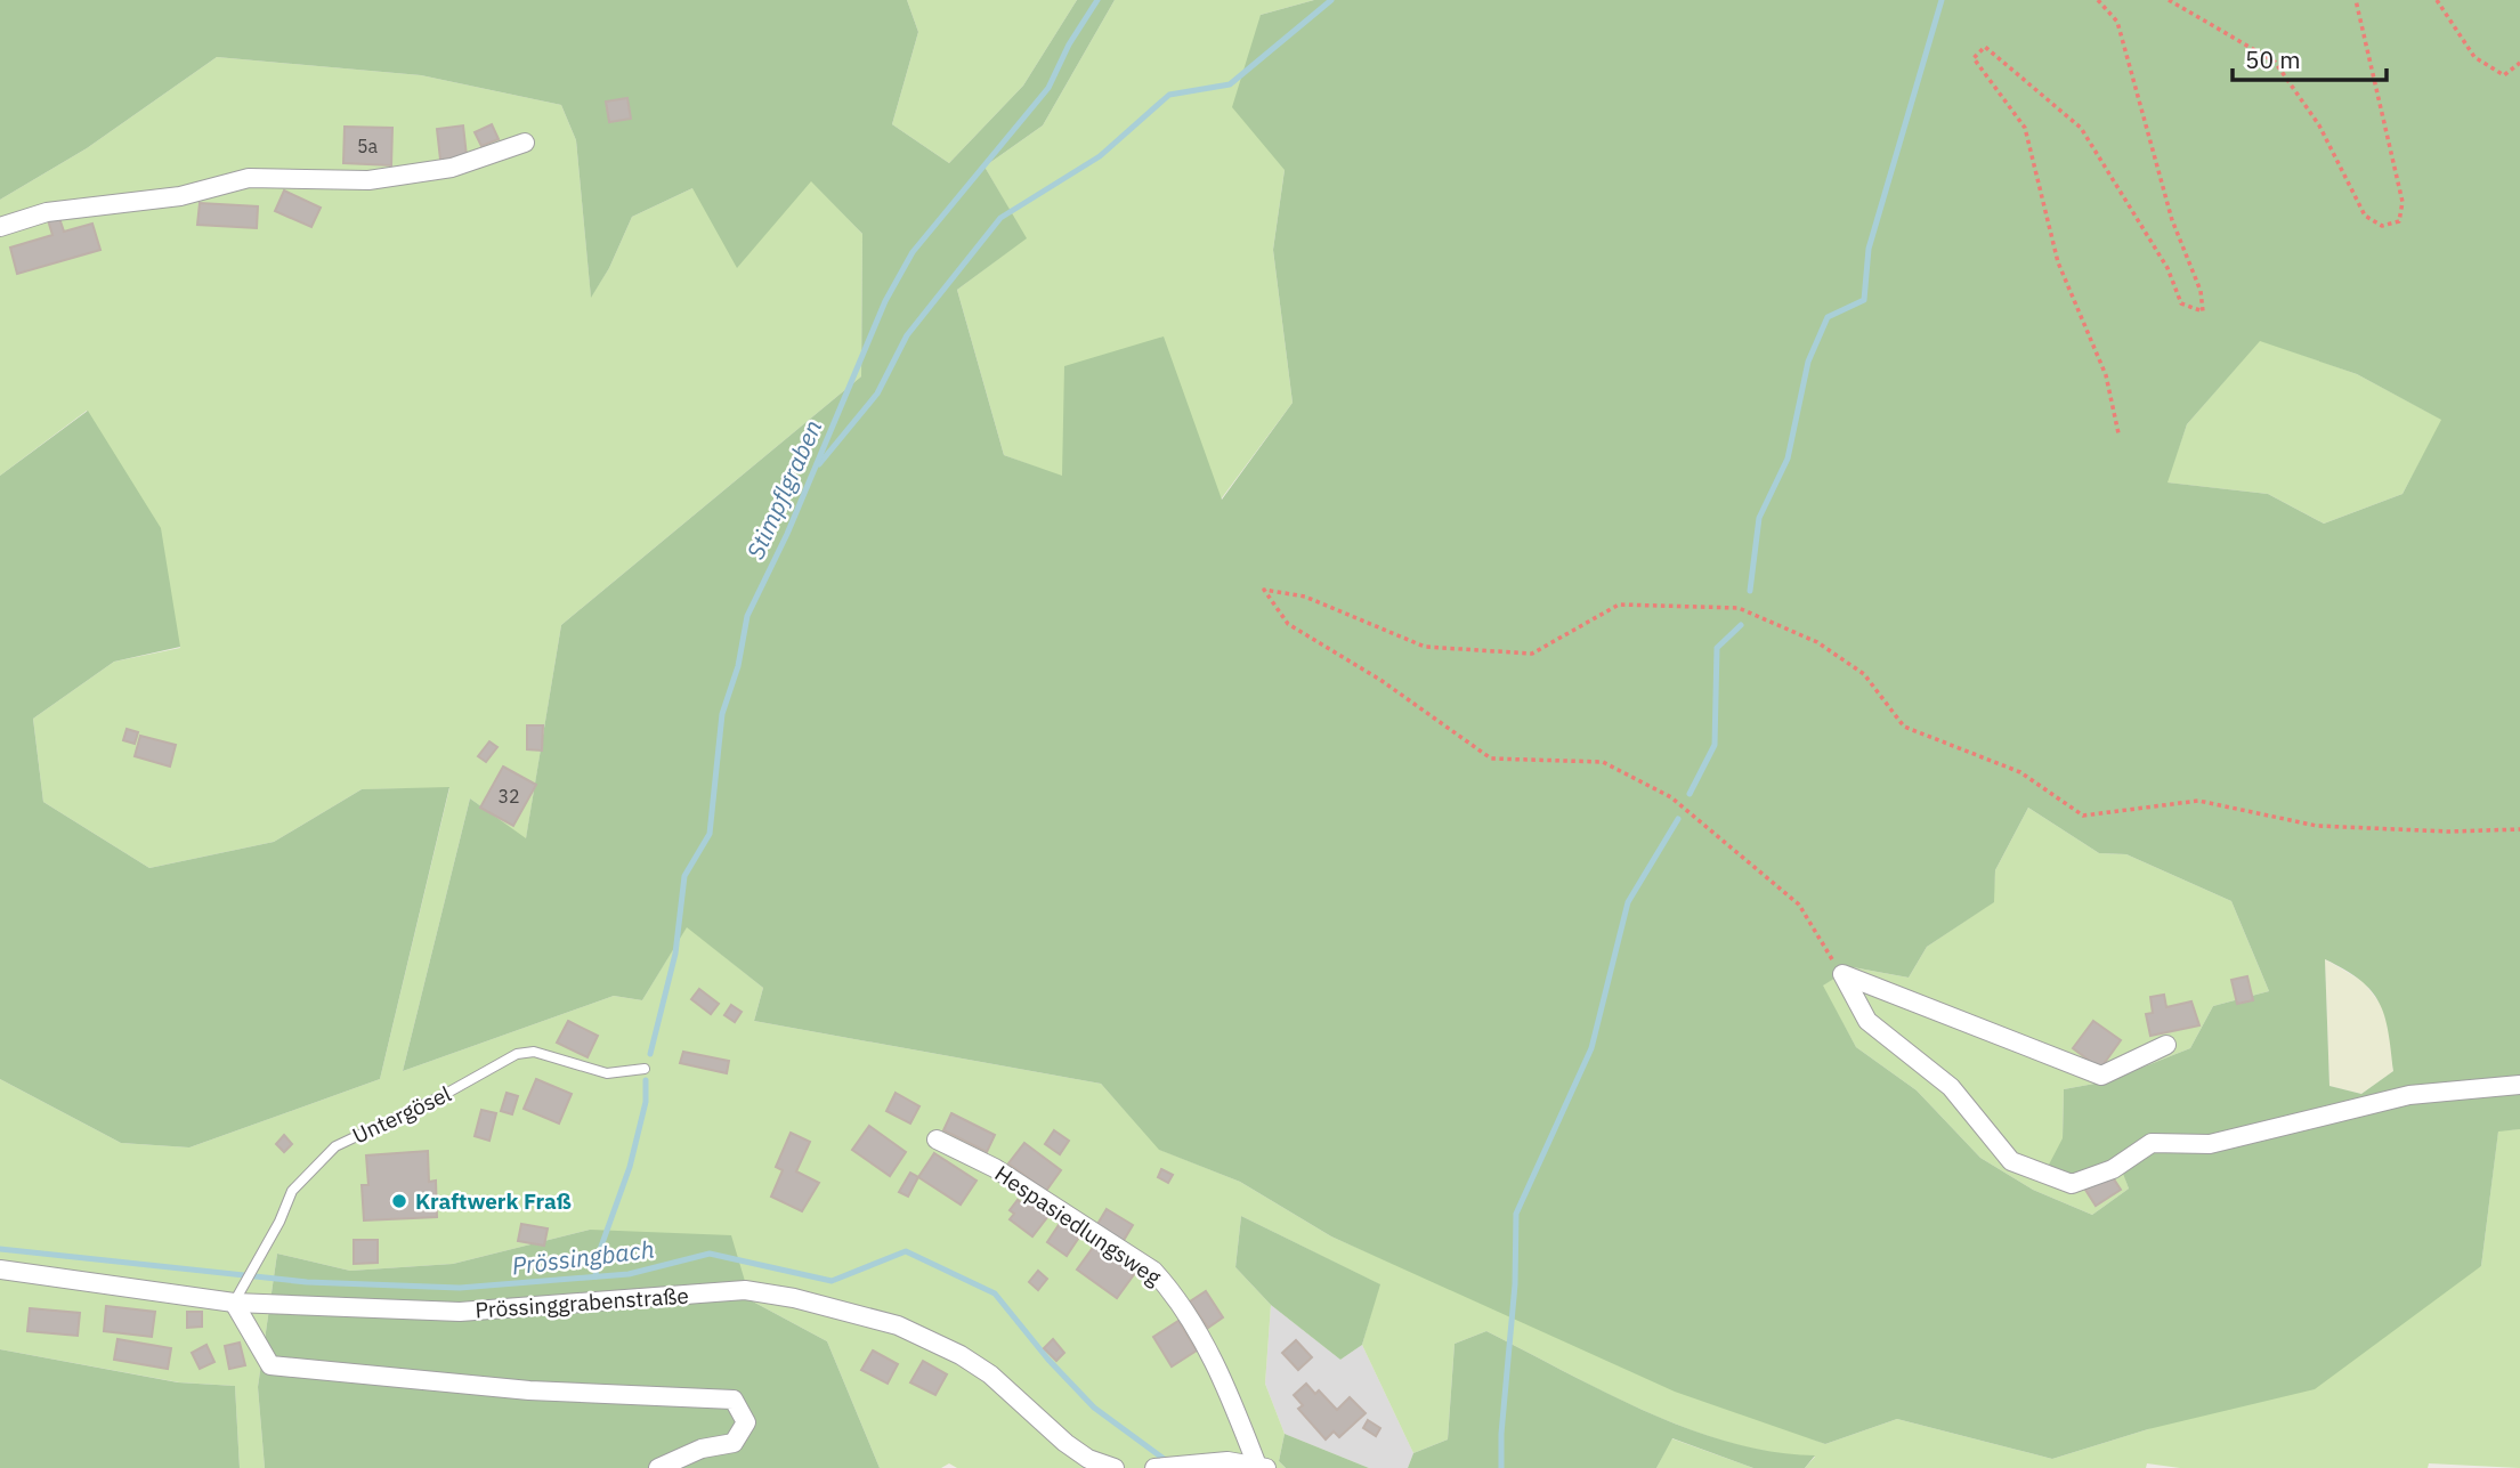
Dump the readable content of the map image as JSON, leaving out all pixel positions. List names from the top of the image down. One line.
{"streets":{"street":["Hespasiedlungsweg","Prössinggrabenstraße"],"lane":["Untergösel"]},"crossings":[["Untergösel","Prössinggrabenstraße"]],"water":["Stimpflgraben","Prössingbach"],"places":["Kraftwerk Fraß"],"house_numbers":["5a","32"],"scale_bar":"50 m"}
